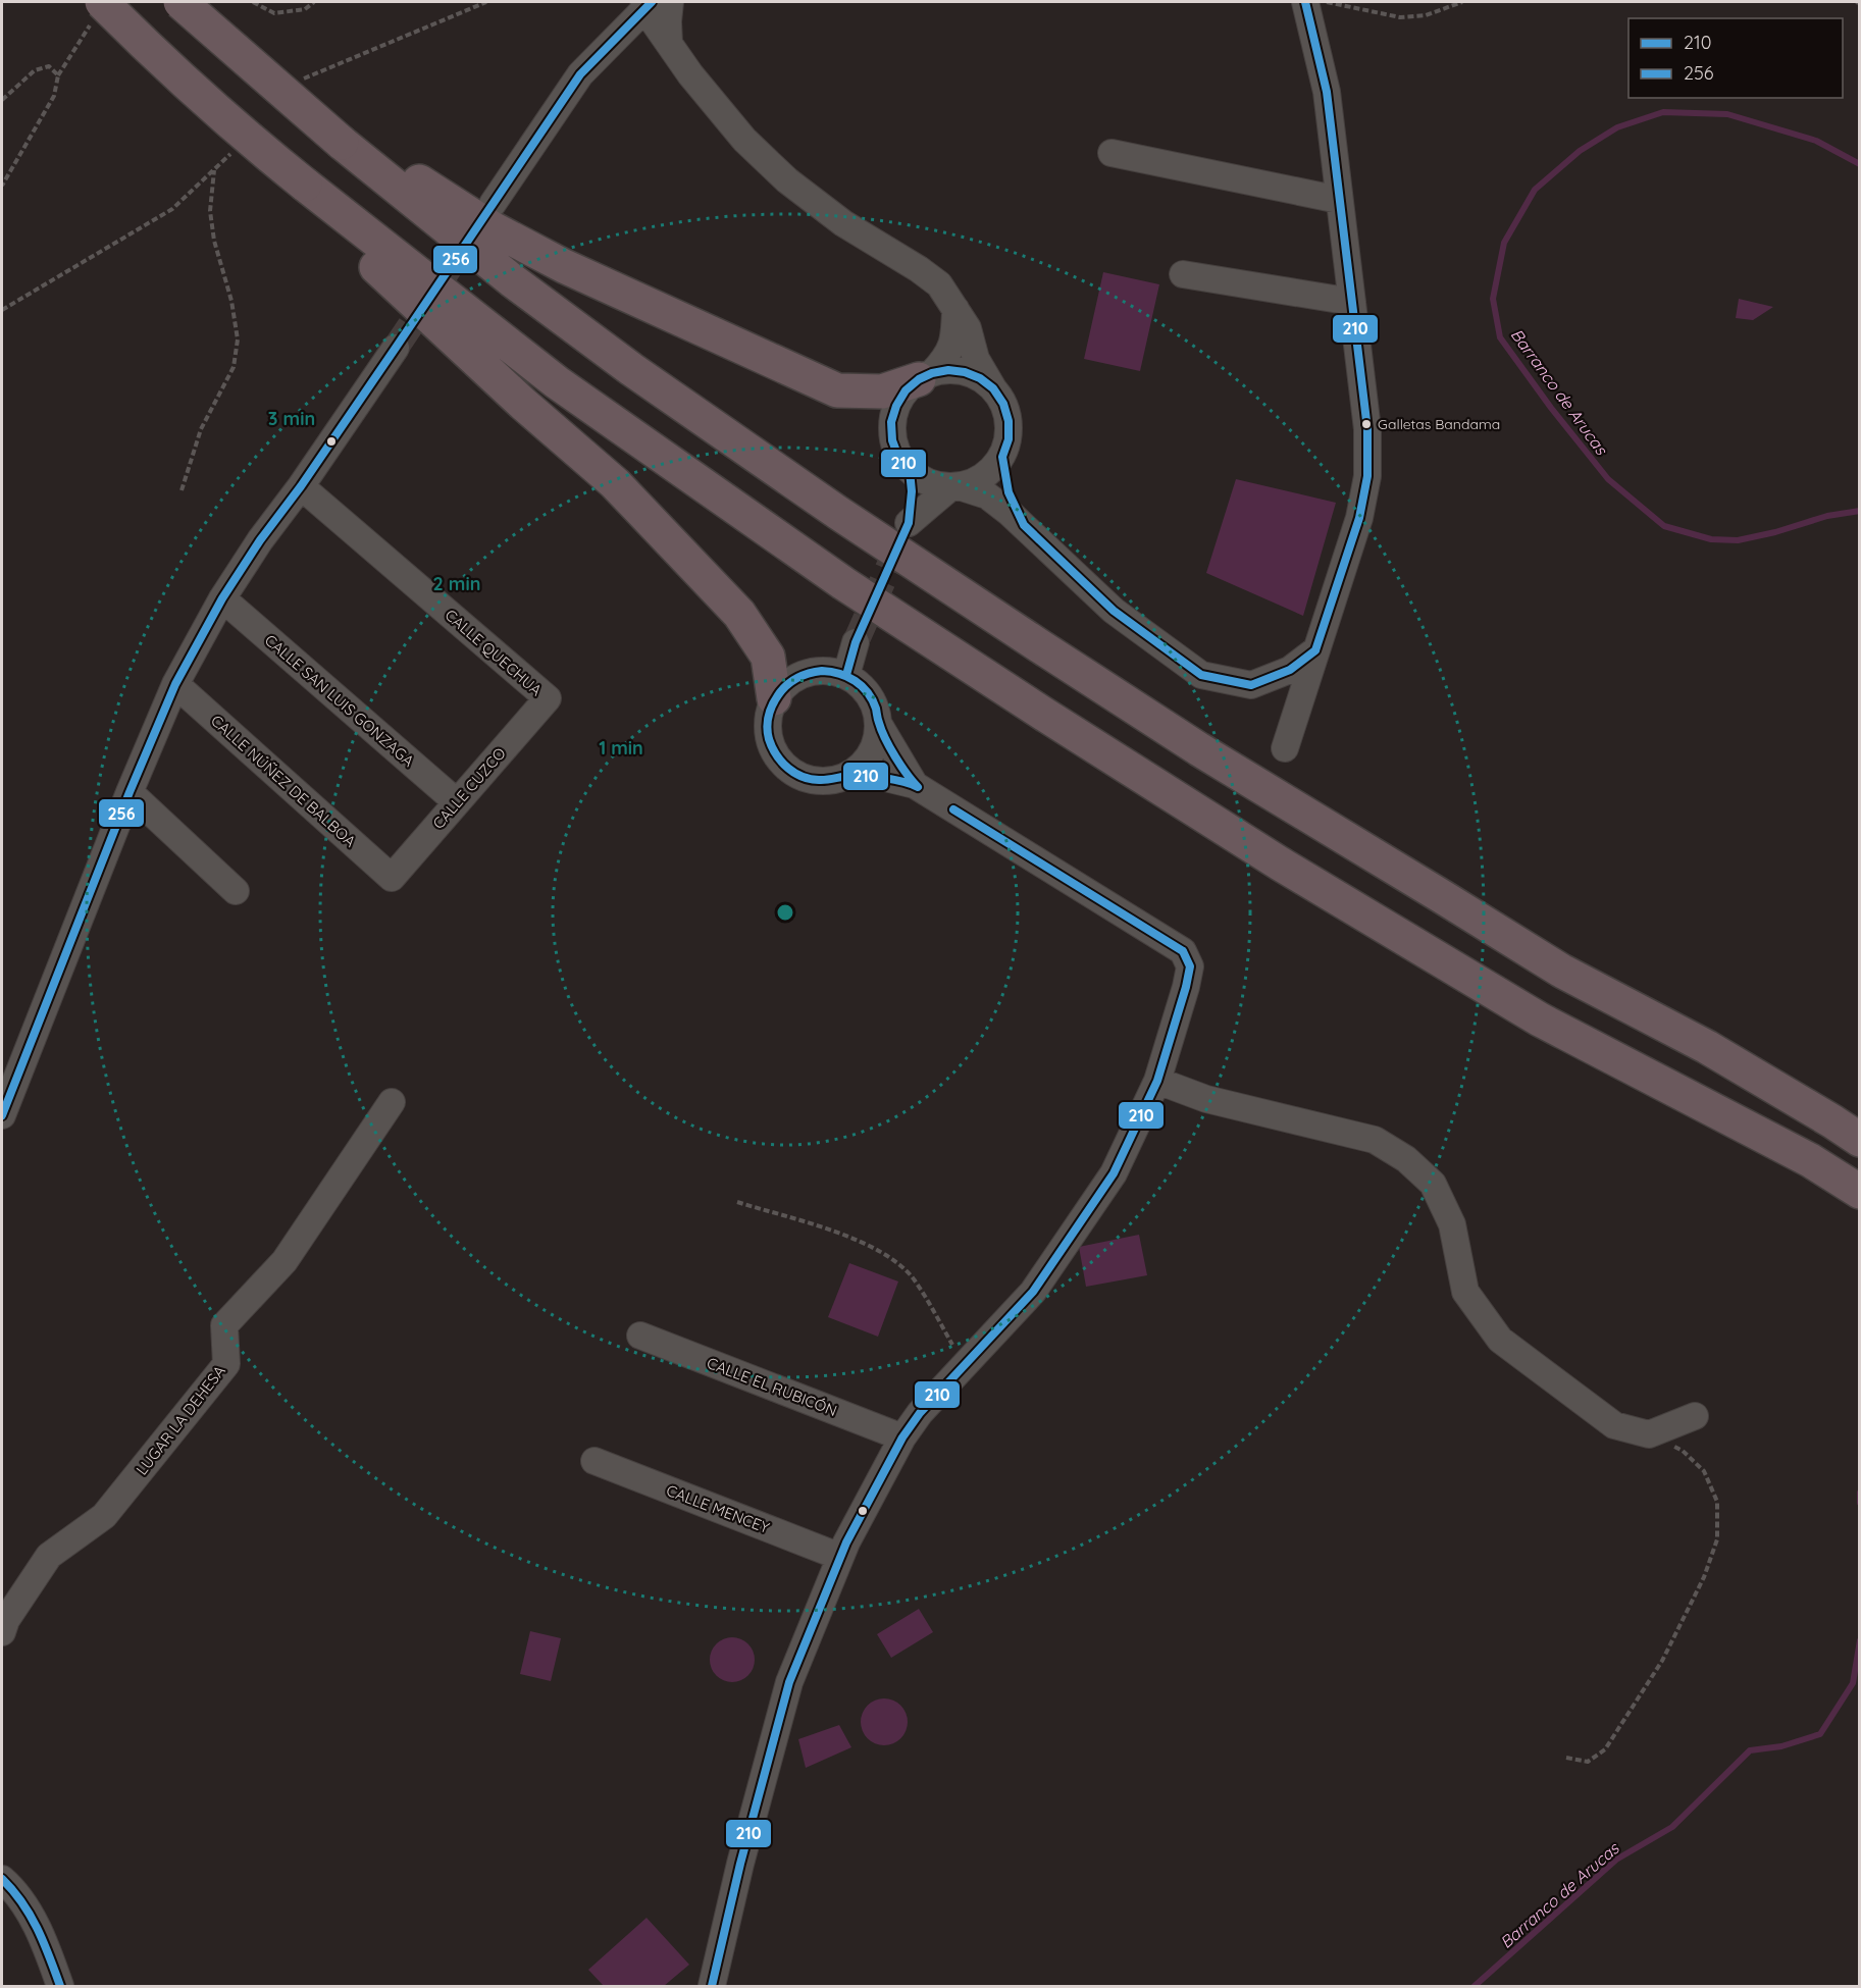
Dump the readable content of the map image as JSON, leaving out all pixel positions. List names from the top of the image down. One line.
{"streets":{"street":["CALLE QUECHUA","CALLE SAN LUIS GONZAGA","CALLE NÚÑEZ DE BALBOA","CALLE CUZCO","CALLE EL RUBICÓN","LUGAR LA DEHESA","CALLE MENCEY"]},"crossings":[["CALLE QUECHUA","CALLE CUZCO"],["CALLE SAN LUIS GONZAGA","CALLE CUZCO"],["CALLE NÚÑEZ DE BALBOA","CALLE CUZCO"]],"water":["Barranco de Arucas"],"places":["Galletas Bandama"],"lines":["transit line 210","transit line 256"],"legend":["210","256"],"rings":["3 min","2 min","1 min"]}
